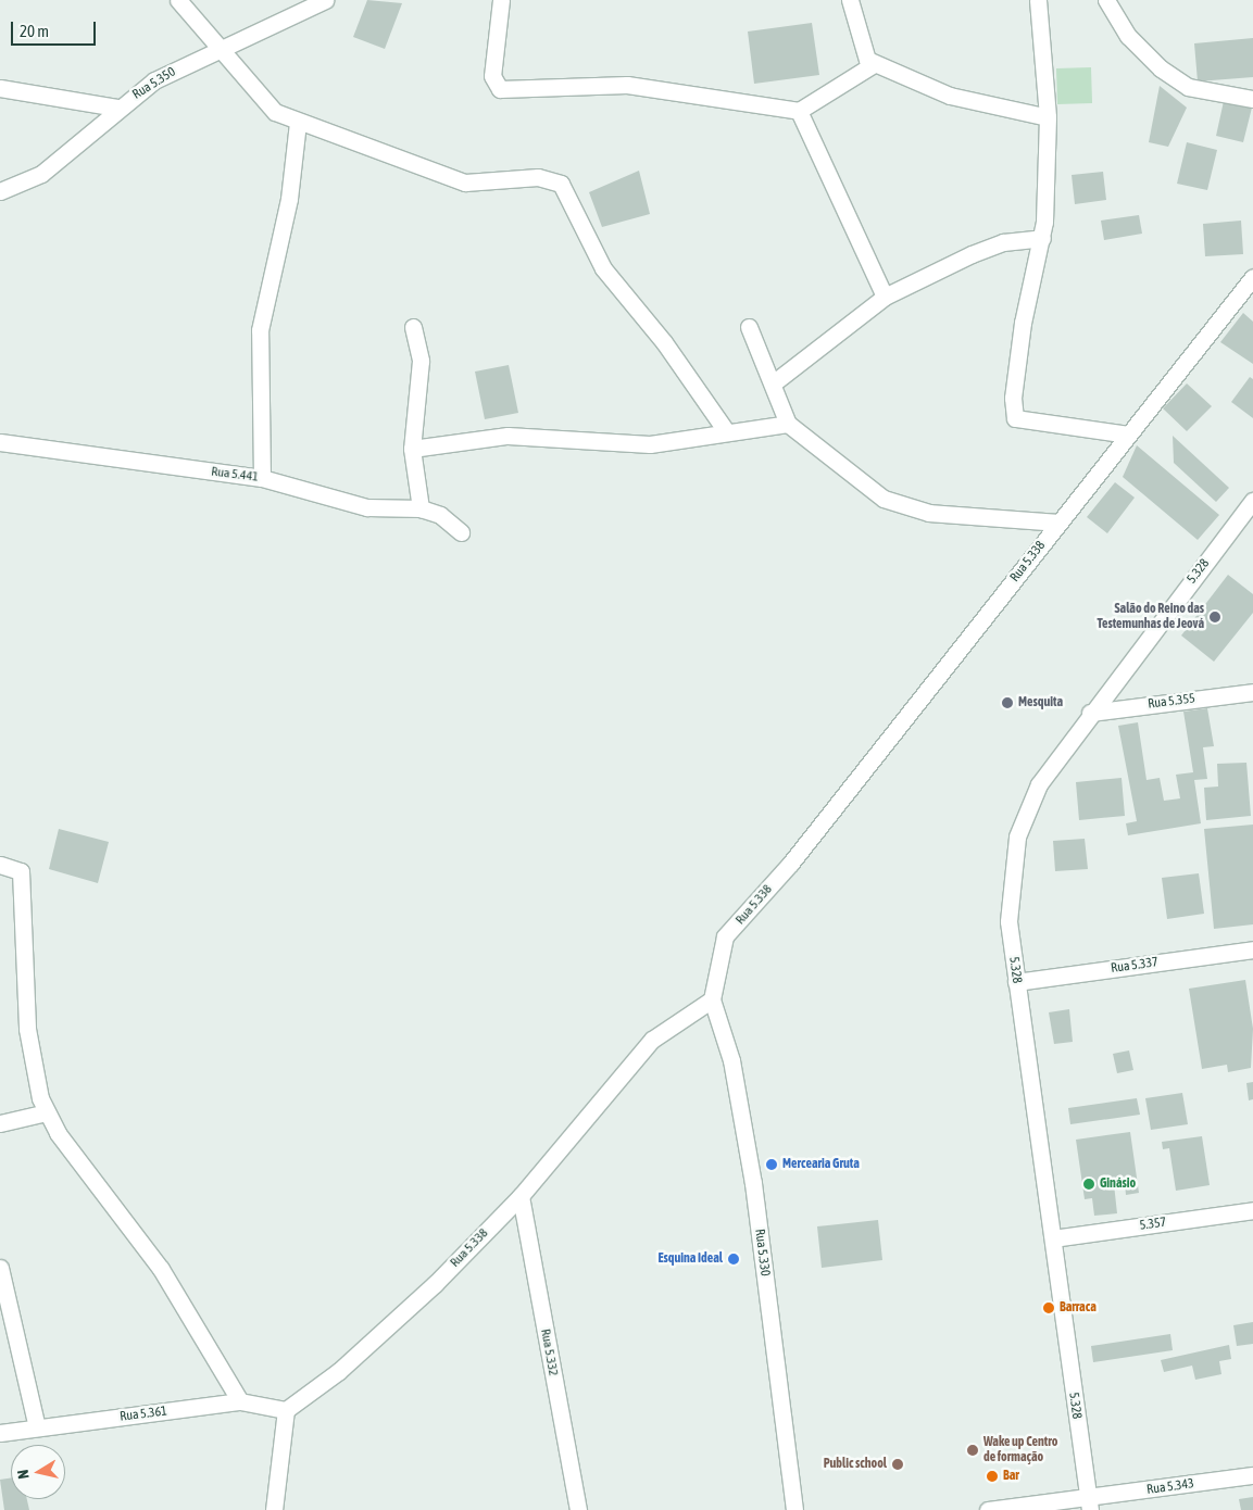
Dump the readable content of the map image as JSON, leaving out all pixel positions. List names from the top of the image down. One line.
{"streets":{"street":["Rua 5.350","Rua 5.441","Rua 5.338","5.328","Rua 5.355","Rua 5.337","5.357","Rua 5.330","Rua 5.332","Rua 5.361","Rua 5.343"]},"crossings":[["Rua 5.338","Rua 5.330"],["Rua 5.338","Rua 5.332"],["Rua 5.338","Rua 5.361"],["5.328","Rua 5.355"],["5.328","Rua 5.337"],["5.328","5.357"],["5.328","Rua 5.343"]],"places":["Salão do Reino das Testemunhas de Jeová","Mesquita","Mercearia Gruta","Ginásio","Esquina Ideal","Barraca","Wake up Centro de formação","Public school","Bar"],"scale_bar":"20 m","north":"left"}
